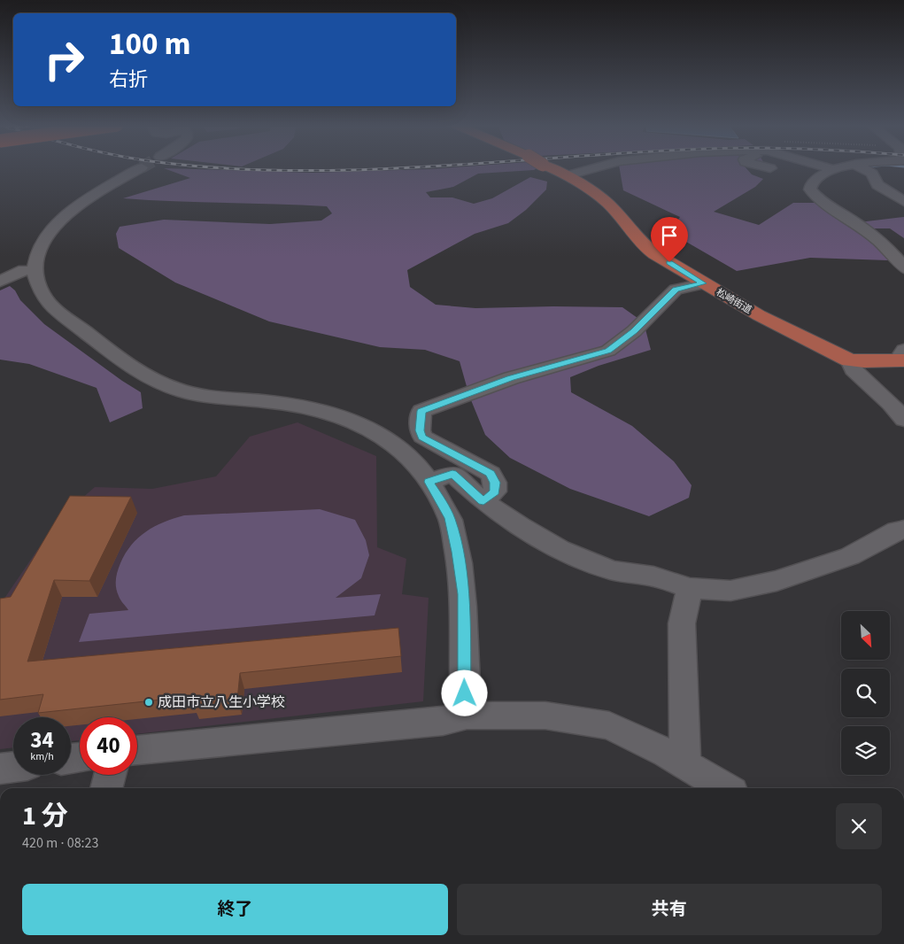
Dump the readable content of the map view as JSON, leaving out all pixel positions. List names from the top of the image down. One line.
{"streets":{"main road":["松崎街道"]},"places":["成田市立八生小学校"],"north":"bottom right","page":{"turn":["100 m","右折"],"speed":"34 km/h","limit":"40","heading":["1 分","420 m · 08:23"],"buttons":["終了","共有"]}}
